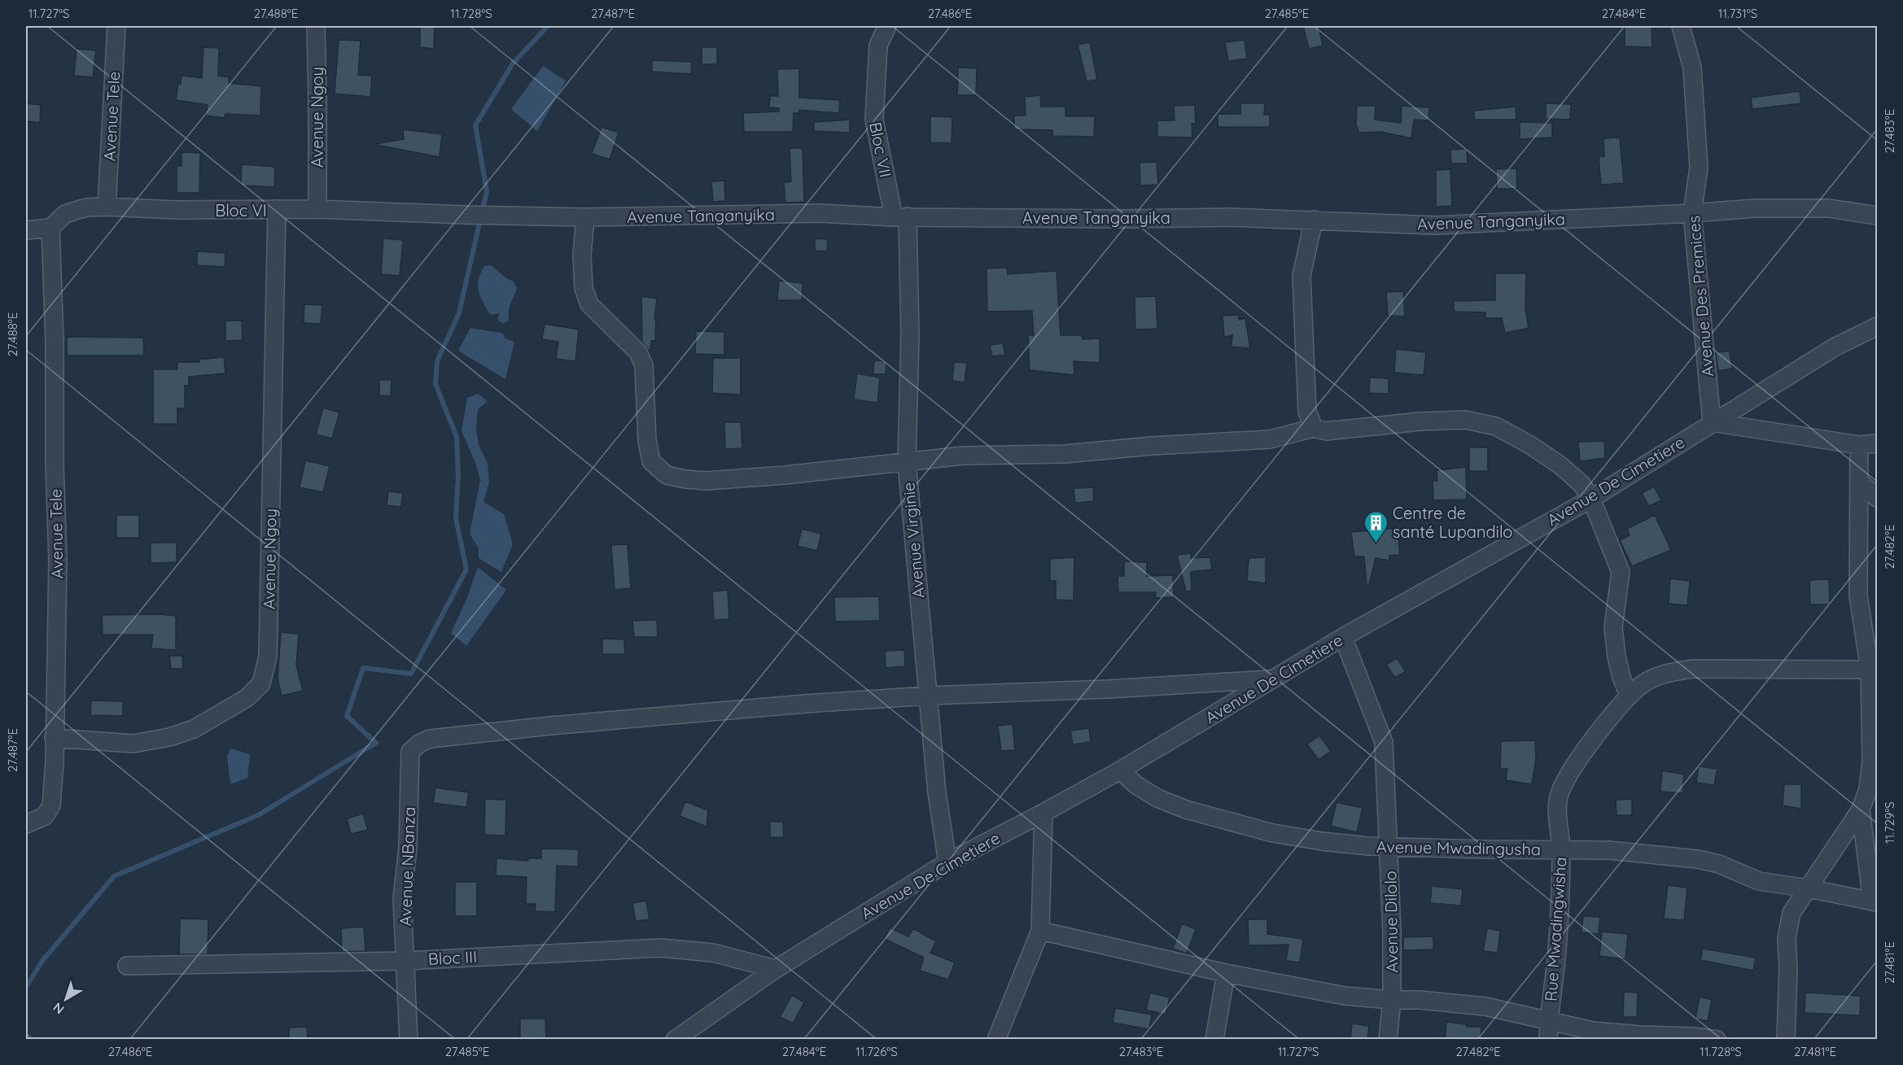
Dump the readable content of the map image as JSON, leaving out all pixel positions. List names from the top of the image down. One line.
{"streets":{"street":["Avenue Tele","Avenue Ngoy","Bloc VII","Bloc VI","Avenue Tanganyika","Avenue Des Premices","Avenue De Cimetiere","Avenue Virginie","Avenue Mwadingusha","Avenue NBanza","Avenue Dilolo","Rue Mwadingwisha","Bloc III"]},"crossings":[["Avenue Tele","Avenue Ngoy"],["Avenue Tele","Bloc VI"],["Avenue Ngoy","Bloc VI"],["Bloc VII","Avenue Tanganyika"],["Bloc VII","Avenue Virginie"],["Bloc VI","Avenue Tanganyika"],["Avenue Tanganyika","Avenue Des Premices"],["Avenue Tanganyika","Avenue Virginie"],["Avenue Des Premices","Avenue De Cimetiere"],["Avenue De Cimetiere","Avenue Virginie"],["Avenue De Cimetiere","Avenue Mwadingusha"],["Avenue De Cimetiere","Avenue Dilolo"],["Avenue De Cimetiere","Bloc III"],["Avenue Virginie","Avenue NBanza"],["Avenue Mwadingusha","Avenue Dilolo"],["Avenue Mwadingusha","Rue Mwadingwisha"],["Avenue NBanza","Bloc III"]],"places":{"building":["Centre de santé Lupandilo"]},"north":"bottom left","coordinates":["11.727°S","27.488°E","11.728°S","27.487°E","27.486°E","27.485°E","27.484°E","11.731°S","27.483°E","27.482°E","11.729°S","27.481°E","11.726°S"]}
